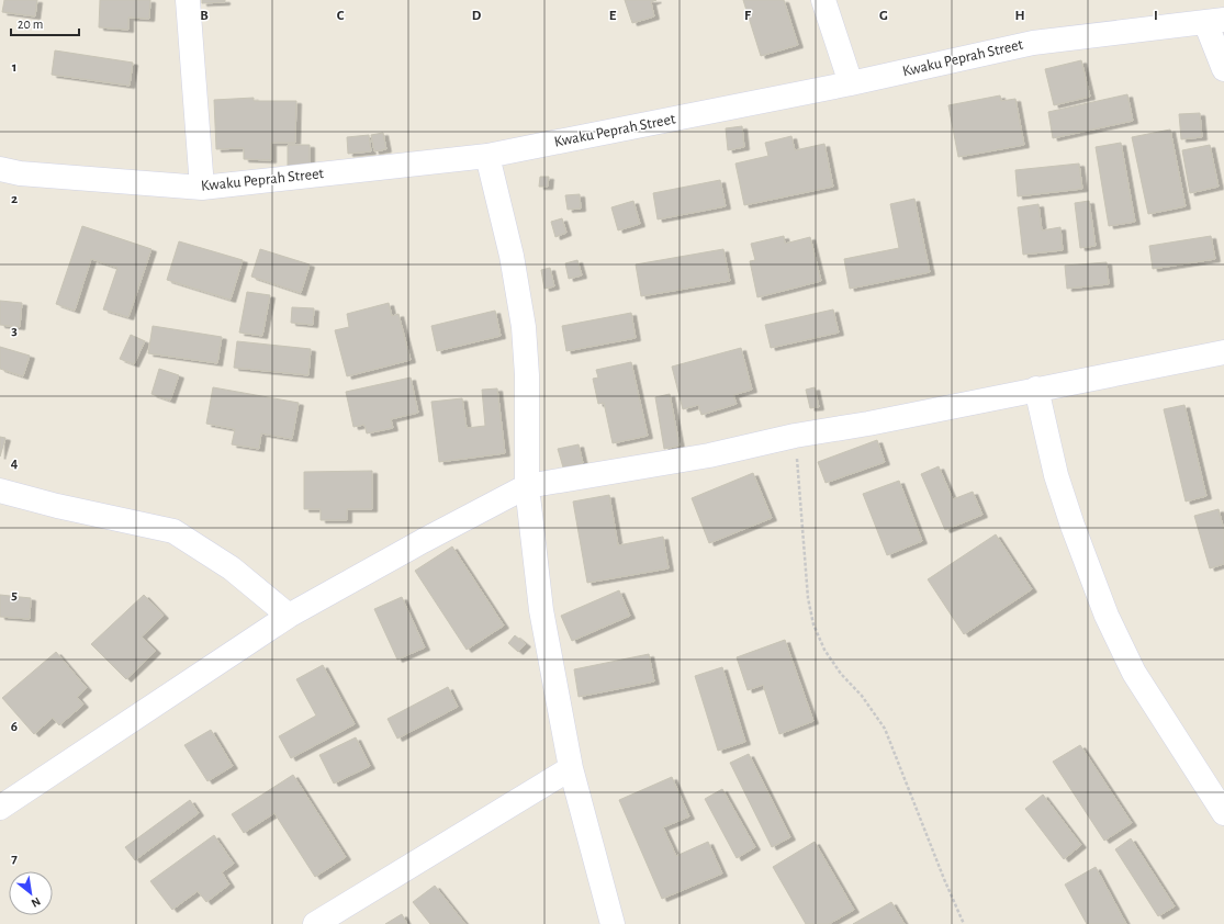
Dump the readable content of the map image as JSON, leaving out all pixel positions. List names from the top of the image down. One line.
{"streets":{"street":["Kwaku Peprah Street"]},"scale_bar":"20 m","north":"bottom right","grid":{"columns":["B","C","D","E","F","G","H","I"],"rows":["1","2","3","4","5","6","7"]}}
